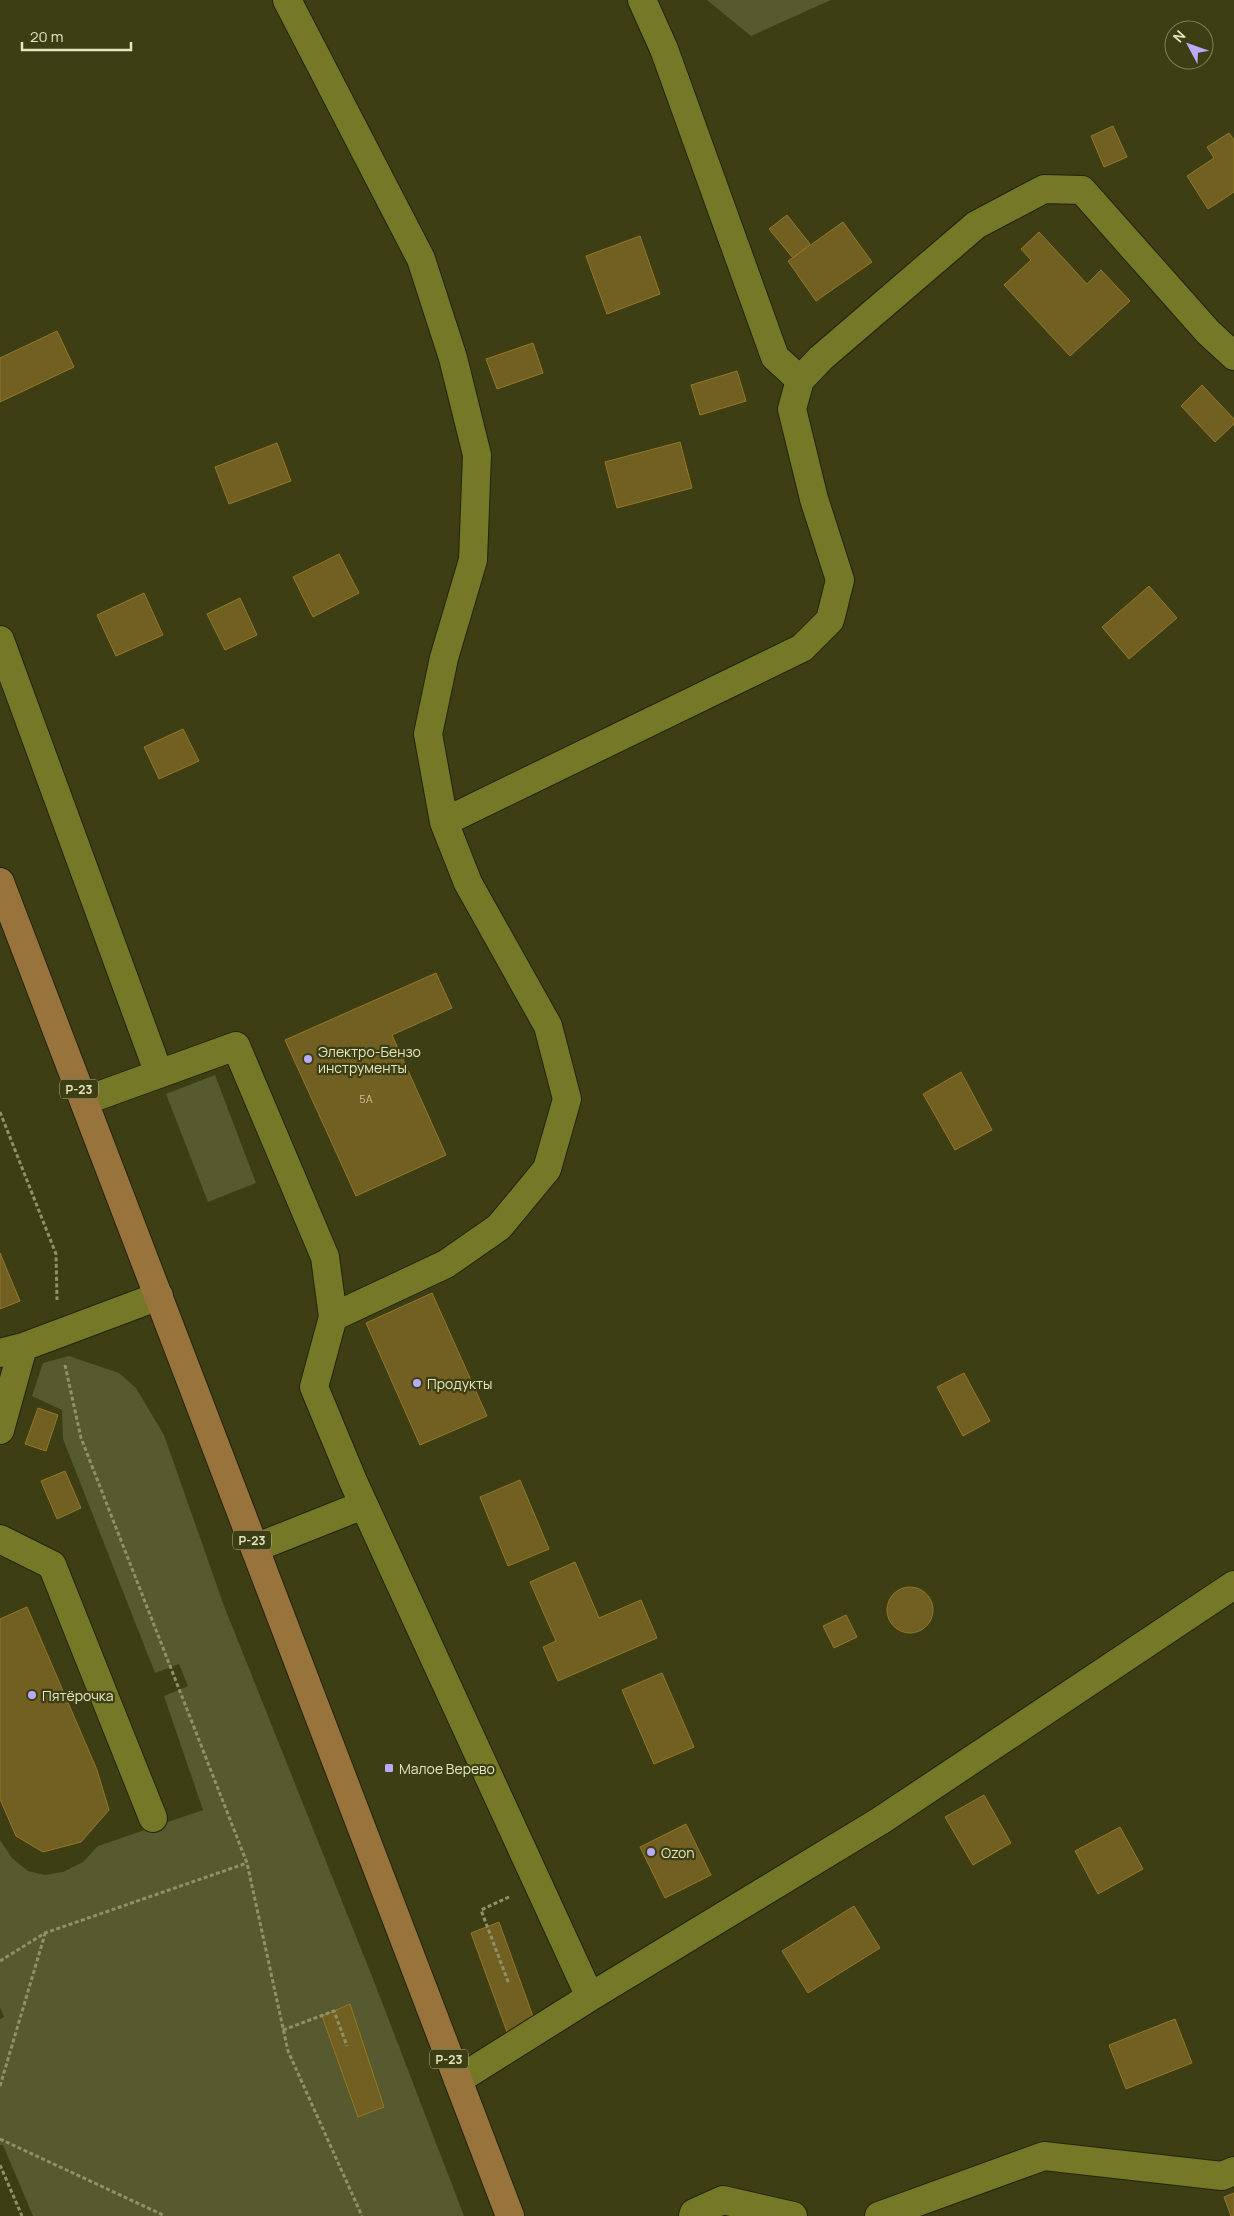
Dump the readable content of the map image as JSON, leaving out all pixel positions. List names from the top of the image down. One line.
{"streets":{"main road":["Р-23"]},"places":{"other":["Электро-Бензо инструменты","Продукты","Пятёрочка","Ozon"],"transit":["Малое Верево"]},"house_numbers":["5А"],"scale_bar":"20 m","north":"top left"}
